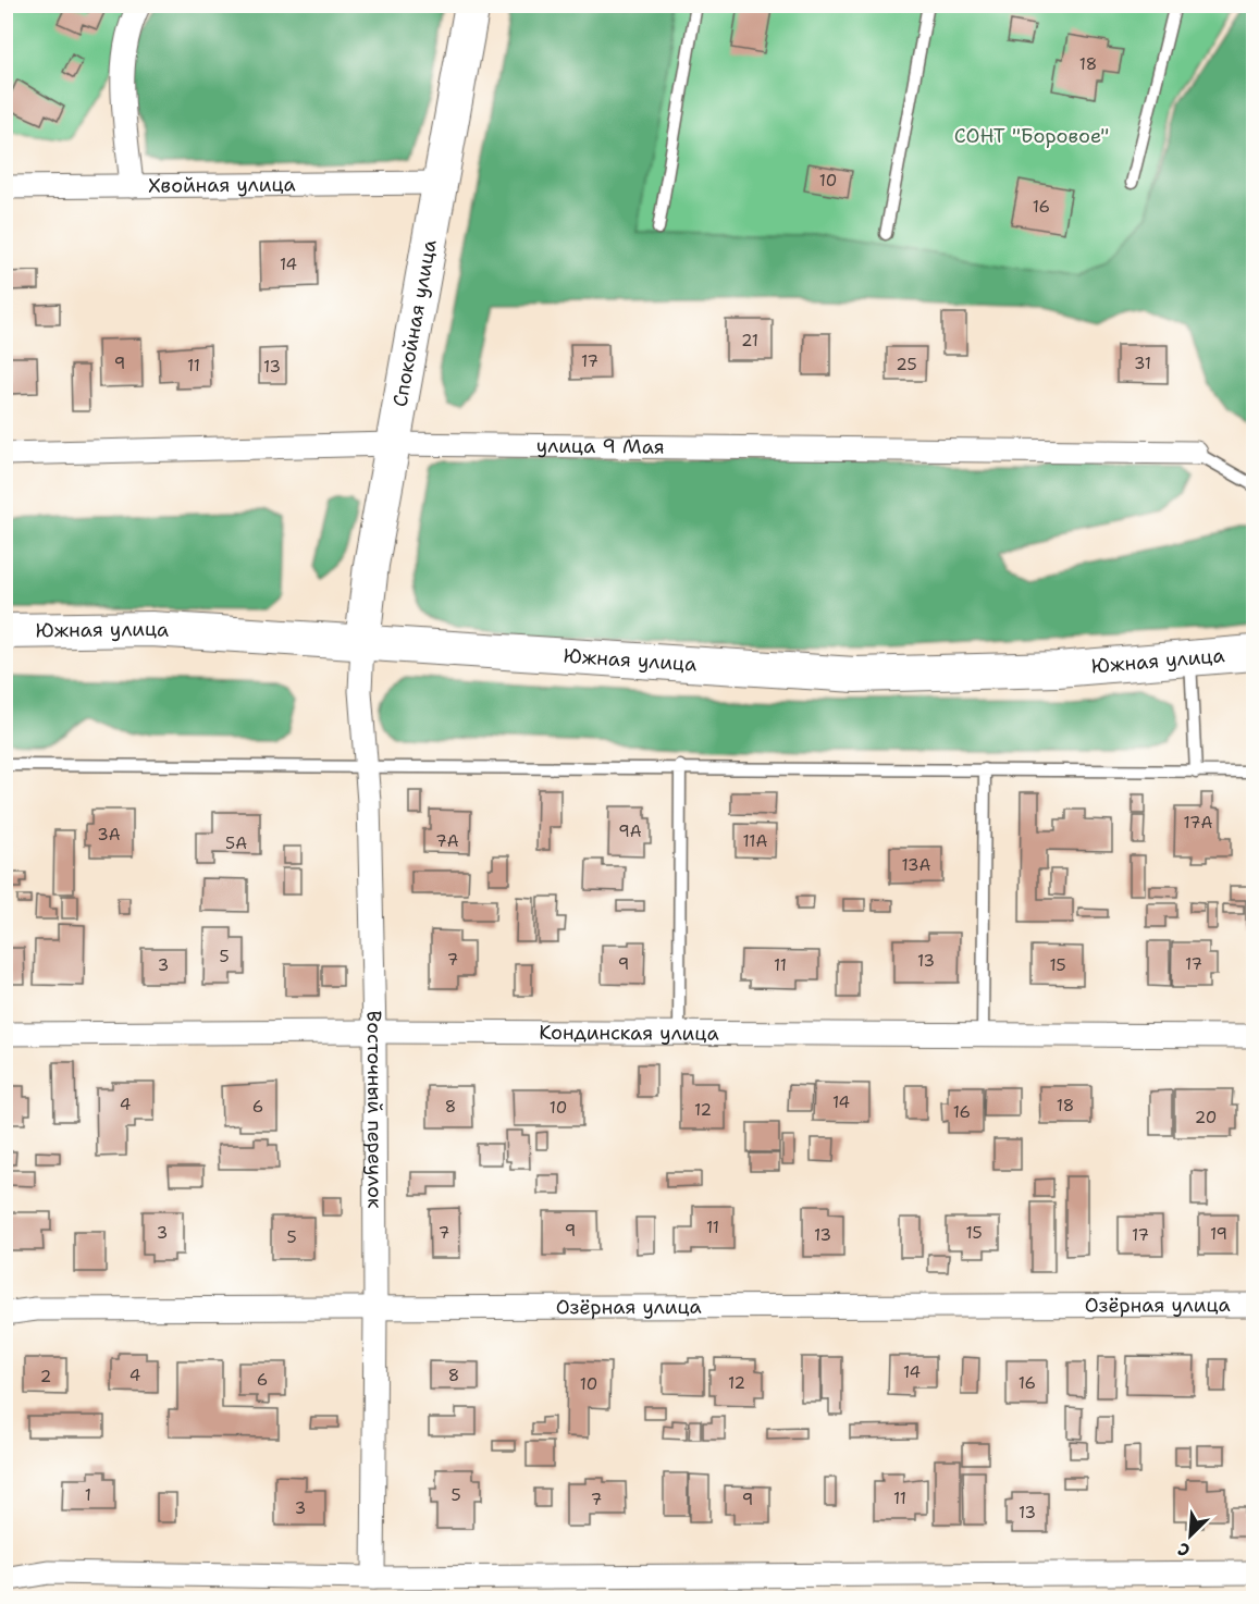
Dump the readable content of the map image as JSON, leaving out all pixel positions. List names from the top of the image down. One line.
{"streets":{"main road":["Спокойная улица","Южная улица"],"street":["Хвойная улица","улица 9 Мая","Кондинская улица","Восточный переулок","Озёрная улица"]},"crossings":[["Хвойная улица","Спокойная улица"],["Спокойная улица","улица 9 Мая"],["Спокойная улица","Южная улица"],["Спокойная улица","Восточный переулок"],["Южная улица","Восточный переулок"],["Кондинская улица","Восточный переулок"],["Восточный переулок","Озёрная улица"]],"parks":["СОНТ \"Боровое\""],"house_numbers":["18","10","16","14","21","17","9","31","25","11","13","17А","9А","3А","7А","11А","5А","13А","5","7","13","9","17","3","11","15","14","4","18","6","8","10","12","16","20","11","9","3","7","15","19","13","17","5","14","4","8","2","6","12","16","10","1","5","11","7","9","3","13"],"north":"bottom left"}
